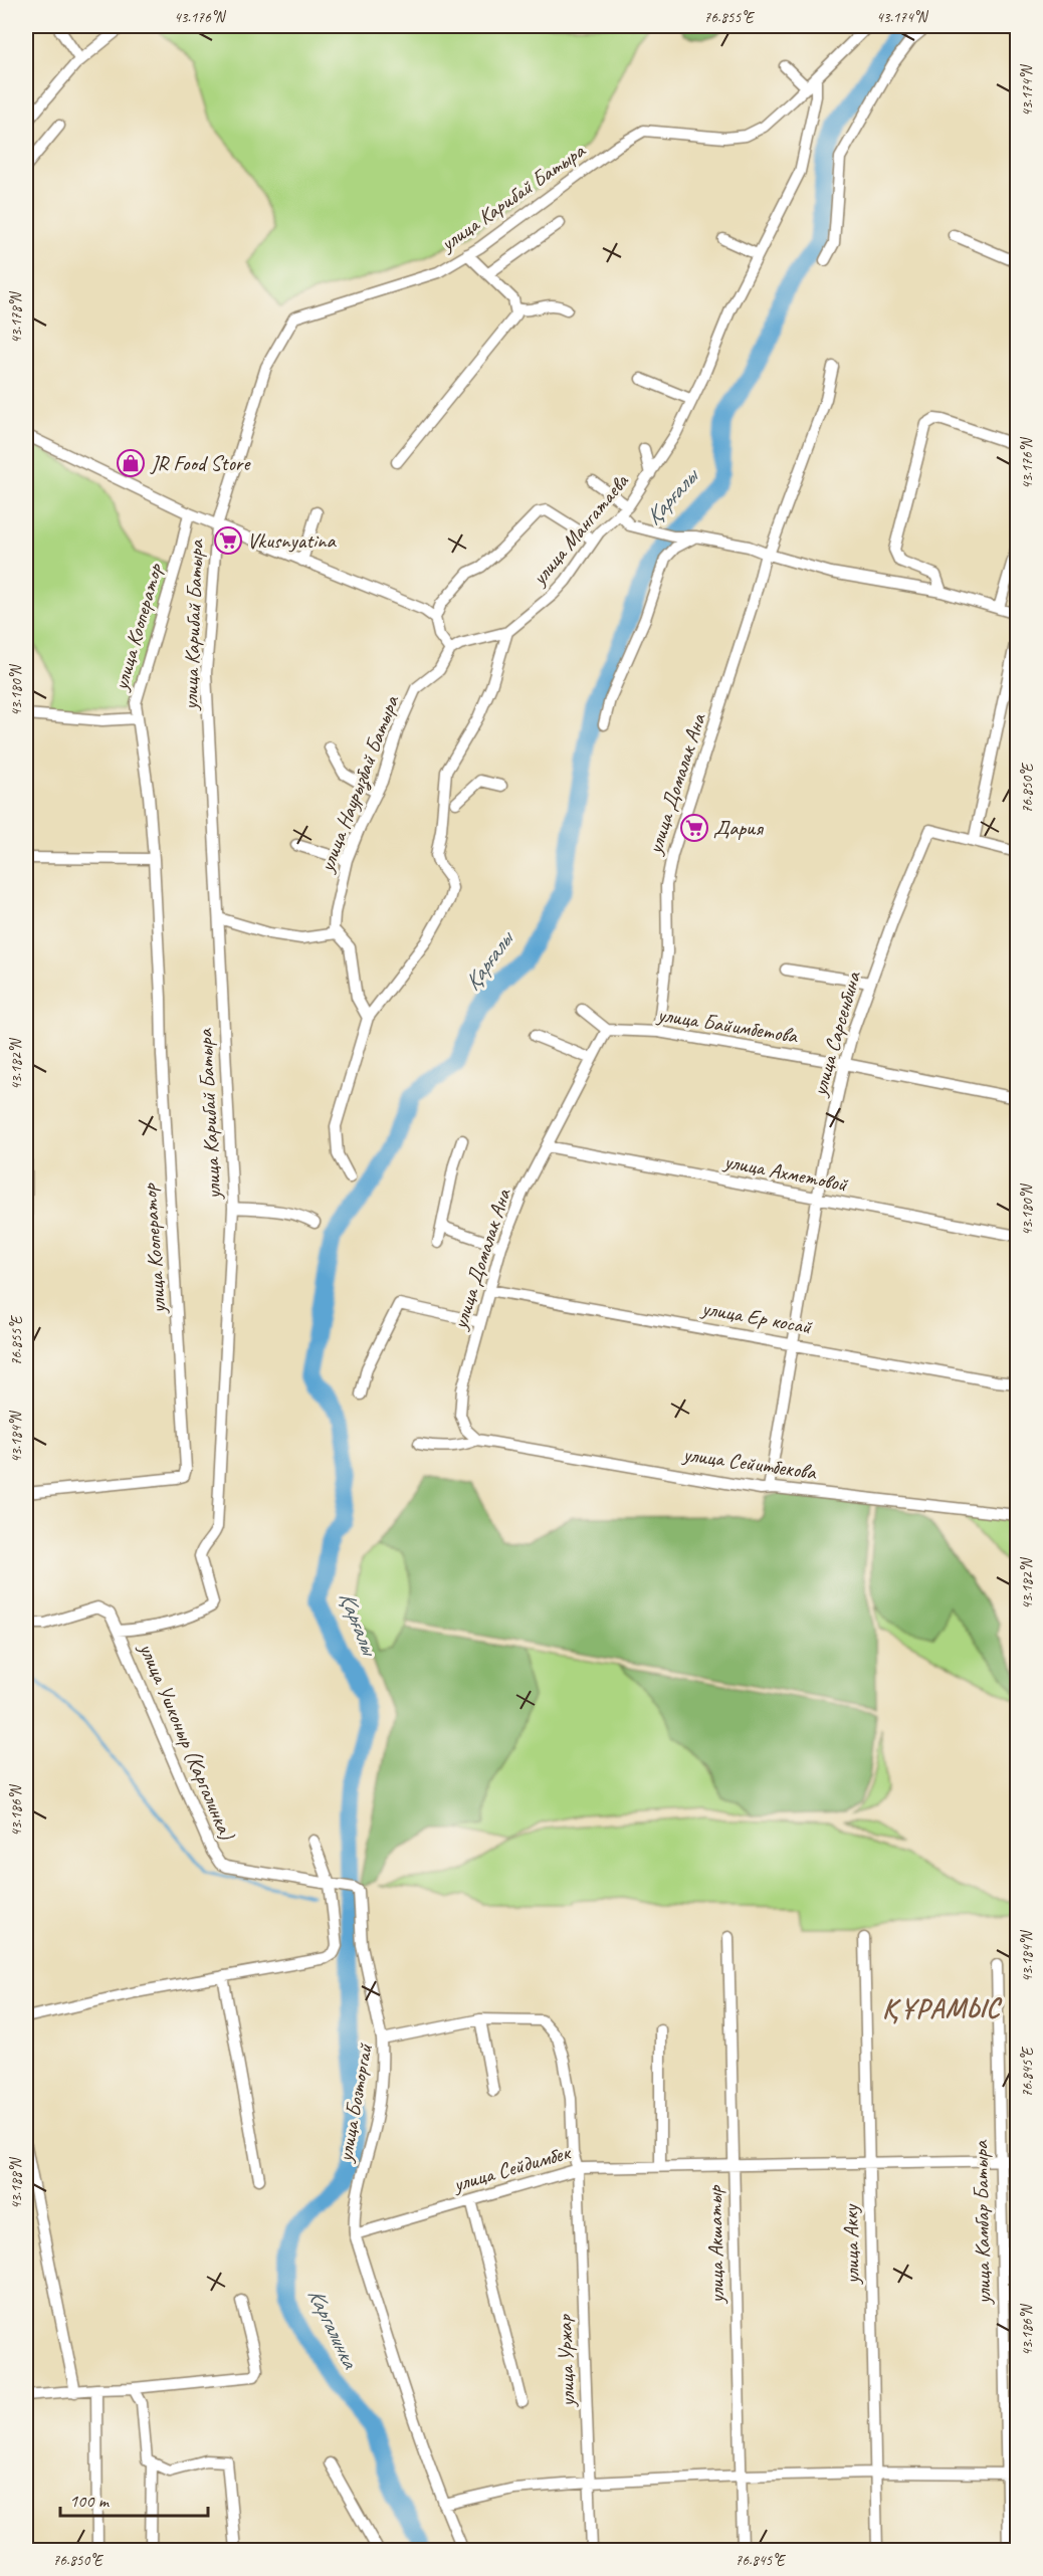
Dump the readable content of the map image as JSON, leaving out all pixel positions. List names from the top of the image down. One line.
{"streets":{"street":["улица Карибай Батыра","улица Мангатаева","улица Кооператор","улица Наурызбай Батыра","улица Домалак Ана","улица Байимбетова","улица Сарсенбина","улица Ахметовой","улица Ер косай","улица Сейитбекова","улица Ушконыр (Каргалинка)","улица Бозторгай","улица Сейдимбек","улица Камбар Батыра","улица Акшатыр","улица Акку","улица Уржар"]},"crossings":[["улица Карибай Батыра","улица Мангатаева"],["улица Карибай Батыра","улица Ушконыр (Каргалинка)"],["улица Домалак Ана","улица Байимбетова"],["улица Домалак Ана","улица Ахметовой"],["улица Домалак Ана","улица Ер косай"],["улица Домалак Ана","улица Сейитбекова"],["улица Байимбетова","улица Сарсенбина"],["улица Сарсенбина","улица Ахметовой"],["улица Сарсенбина","улица Ер косай"],["улица Сарсенбина","улица Сейитбекова"],["улица Ушконыр (Каргалинка)","улица Бозторгай"],["улица Бозторгай","улица Сейдимбек"],["улица Бозторгай","улица Уржар"],["улица Сейдимбек","улица Камбар Батыра"],["улица Сейдимбек","улица Акшатыр"],["улица Сейдимбек","улица Акку"],["улица Сейдимбек","улица Уржар"]],"districts":["ҚҰРАМЫС"],"water":["Қарғалы","Каргалинка"],"places":{"shop":["JR Food Store"],"supermarket":["Vkusnyatina","Дария"]},"scale_bar":"100 m","coordinates":["43.176°N","76.855°E","43.174°N","43.178°N","43.180°N","76.850°E","43.182°N","43.184°N","43.186°N","76.845°E","43.188°N"]}
